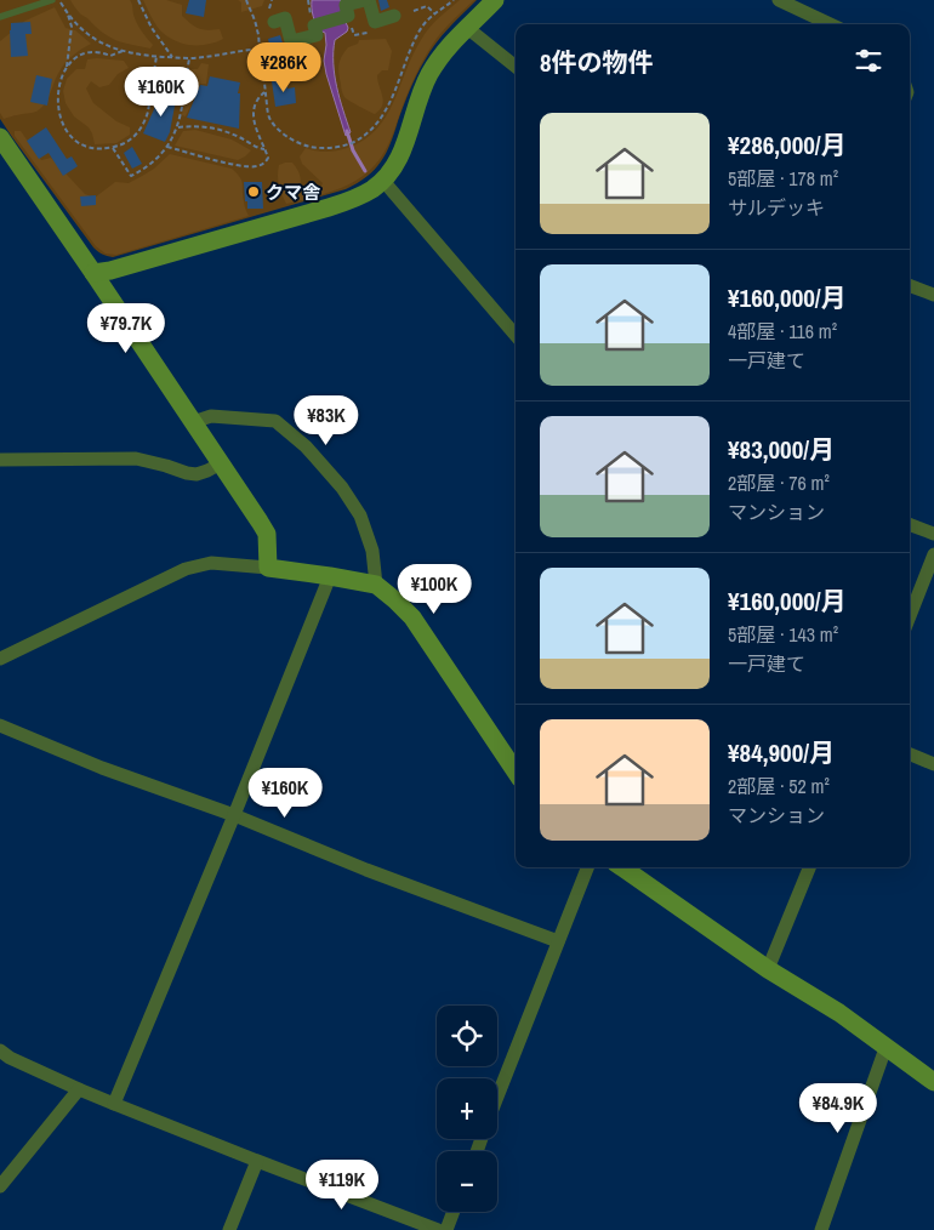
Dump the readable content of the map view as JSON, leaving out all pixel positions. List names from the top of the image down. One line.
{"places":["クマ舎"],"page":{"heading":"8件の物件","price":["¥286K","¥160K","¥79.7K","¥83K","¥100K","¥160K","¥84.9K","¥119K"],"list":[{"name":"¥286,000/月","note":"5部屋 · 178 m² · サルデッキ"},{"name":"¥160,000/月","note":"4部屋 · 116 m² · 一戸建て"},{"name":"¥83,000/月","note":"2部屋 · 76 m² · マンション"},{"name":"¥160,000/月","note":"5部屋 · 143 m² · 一戸建て"},{"name":"¥84,900/月","note":"2部屋 · 52 m² · マンション"}],"map_buttons":["+","−"]}}
